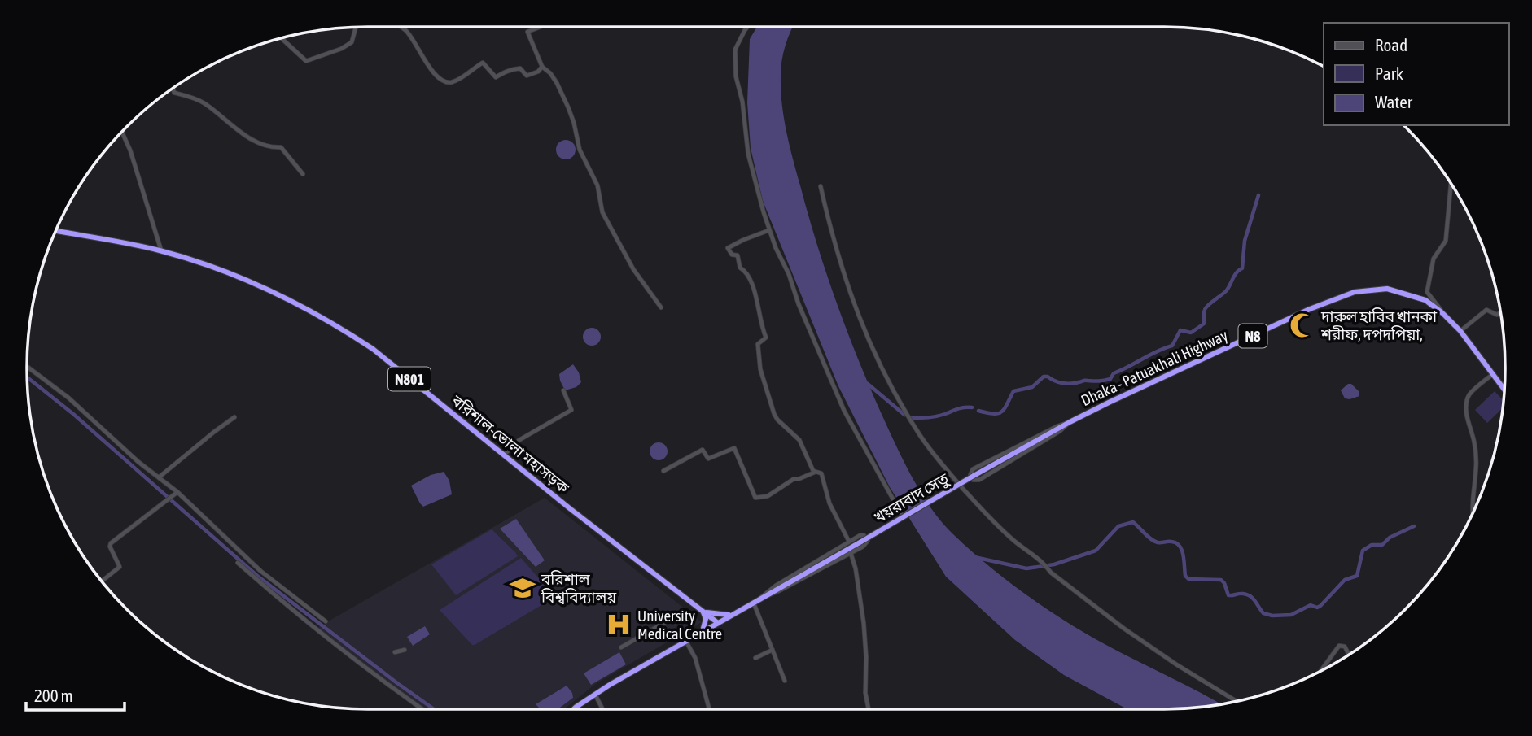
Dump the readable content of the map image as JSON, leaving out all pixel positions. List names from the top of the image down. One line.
{"streets":{"highway":["N8","Dhaka - Patuakhali Highway","N801","বরিশাল-ভোলা মহাসড়ক","খয়রাবাদ সেতু"]},"crossings":[["N8","বরিশাল-ভোলা মহাসড়ক"],["N8","খয়রাবাদ সেতু"],["Dhaka - Patuakhali Highway","খয়রাবাদ সেতু"]],"places":{"mosque":["দারুল হাবিব খানকা শরীফ, দপদপিয়া,"],"school or university":["বরিশাল বিশ্ববিদ্যালয়"],"hospital":["University Medical Centre"]},"legend":["Road","Park","Water"],"scale_bar":"200 m"}
